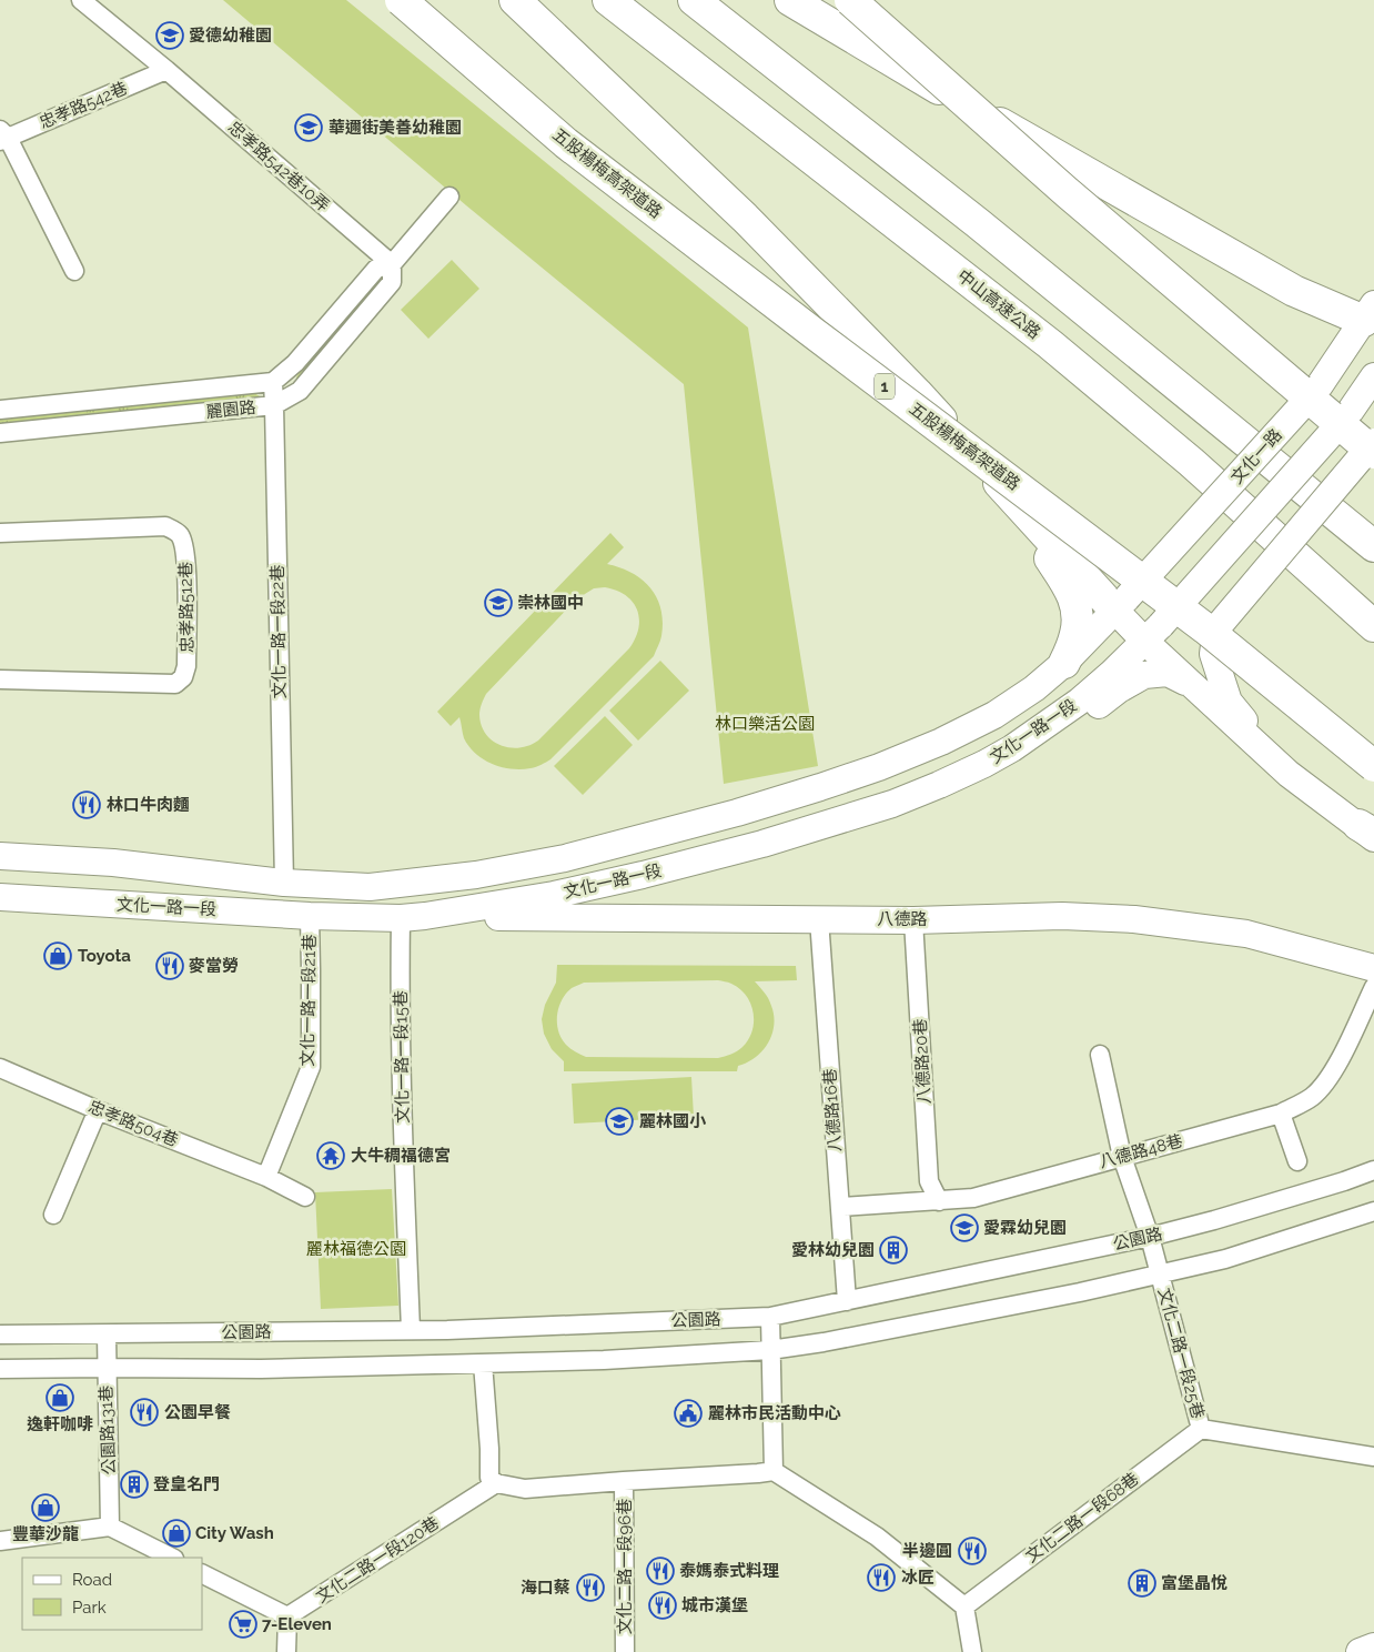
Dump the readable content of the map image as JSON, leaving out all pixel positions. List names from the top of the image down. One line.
{"streets":{"highway":["五股楊梅高架道路","中山高速公路","1"],"main road":["文化一路","文化一路一段","八德路"],"street":["忠孝路542巷","忠孝路542巷10弄","麗園路","忠孝路512巷","文化一路一段22巷","文化一路一段21巷","文化一路一段15巷","八德路20巷","八德路16巷","忠孝路504巷","八德路48巷","公園路","文化二路一段25巷","公園路131巷","文化二路一段68巷","文化二路一段120巷","文化二路一段96巷"]},"crossings":[["忠孝路542巷","忠孝路542巷10弄"],["忠孝路542巷10弄","麗園路"],["麗園路","文化一路一段22巷"],["文化一路","文化一路一段"],["文化一路一段22巷","文化一路一段"],["文化一路一段","八德路"],["文化一路一段","文化一路一段21巷"],["文化一路一段","文化一路一段15巷"],["八德路","文化一路一段15巷"],["八德路","八德路20巷"],["八德路","八德路16巷"],["文化一路一段21巷","忠孝路504巷"],["文化一路一段15巷","公園路"],["八德路20巷","八德路48巷"],["八德路16巷","八德路48巷"],["八德路16巷","公園路"],["八德路48巷","文化二路一段25巷"],["公園路","文化二路一段25巷"],["公園路","公園路131巷"],["文化二路一段25巷","文化二路一段68巷"]],"parks":["林口樂活公園","麗林福德公園"],"places":{"school or university":["愛德幼稚園","華邇街美善幼稚園","崇林國中","麗林國小","愛霖幼兒園"],"restaurant":["林口牛肉麵","麥當勞","公園早餐","半邊圓","泰媽泰式料理","冰匠","海口蔡","城市漢堡"],"shop":["Toyota","逸軒咖啡","豐華沙龍","City Wash"],"temple":["大牛稠福德宮"],"building":["愛林幼兒園","登皇名門","富堡晶悅"],"public building":["麗林市民活動中心"],"supermarket":["7-Eleven"]},"legend":["Road","Park"]}
